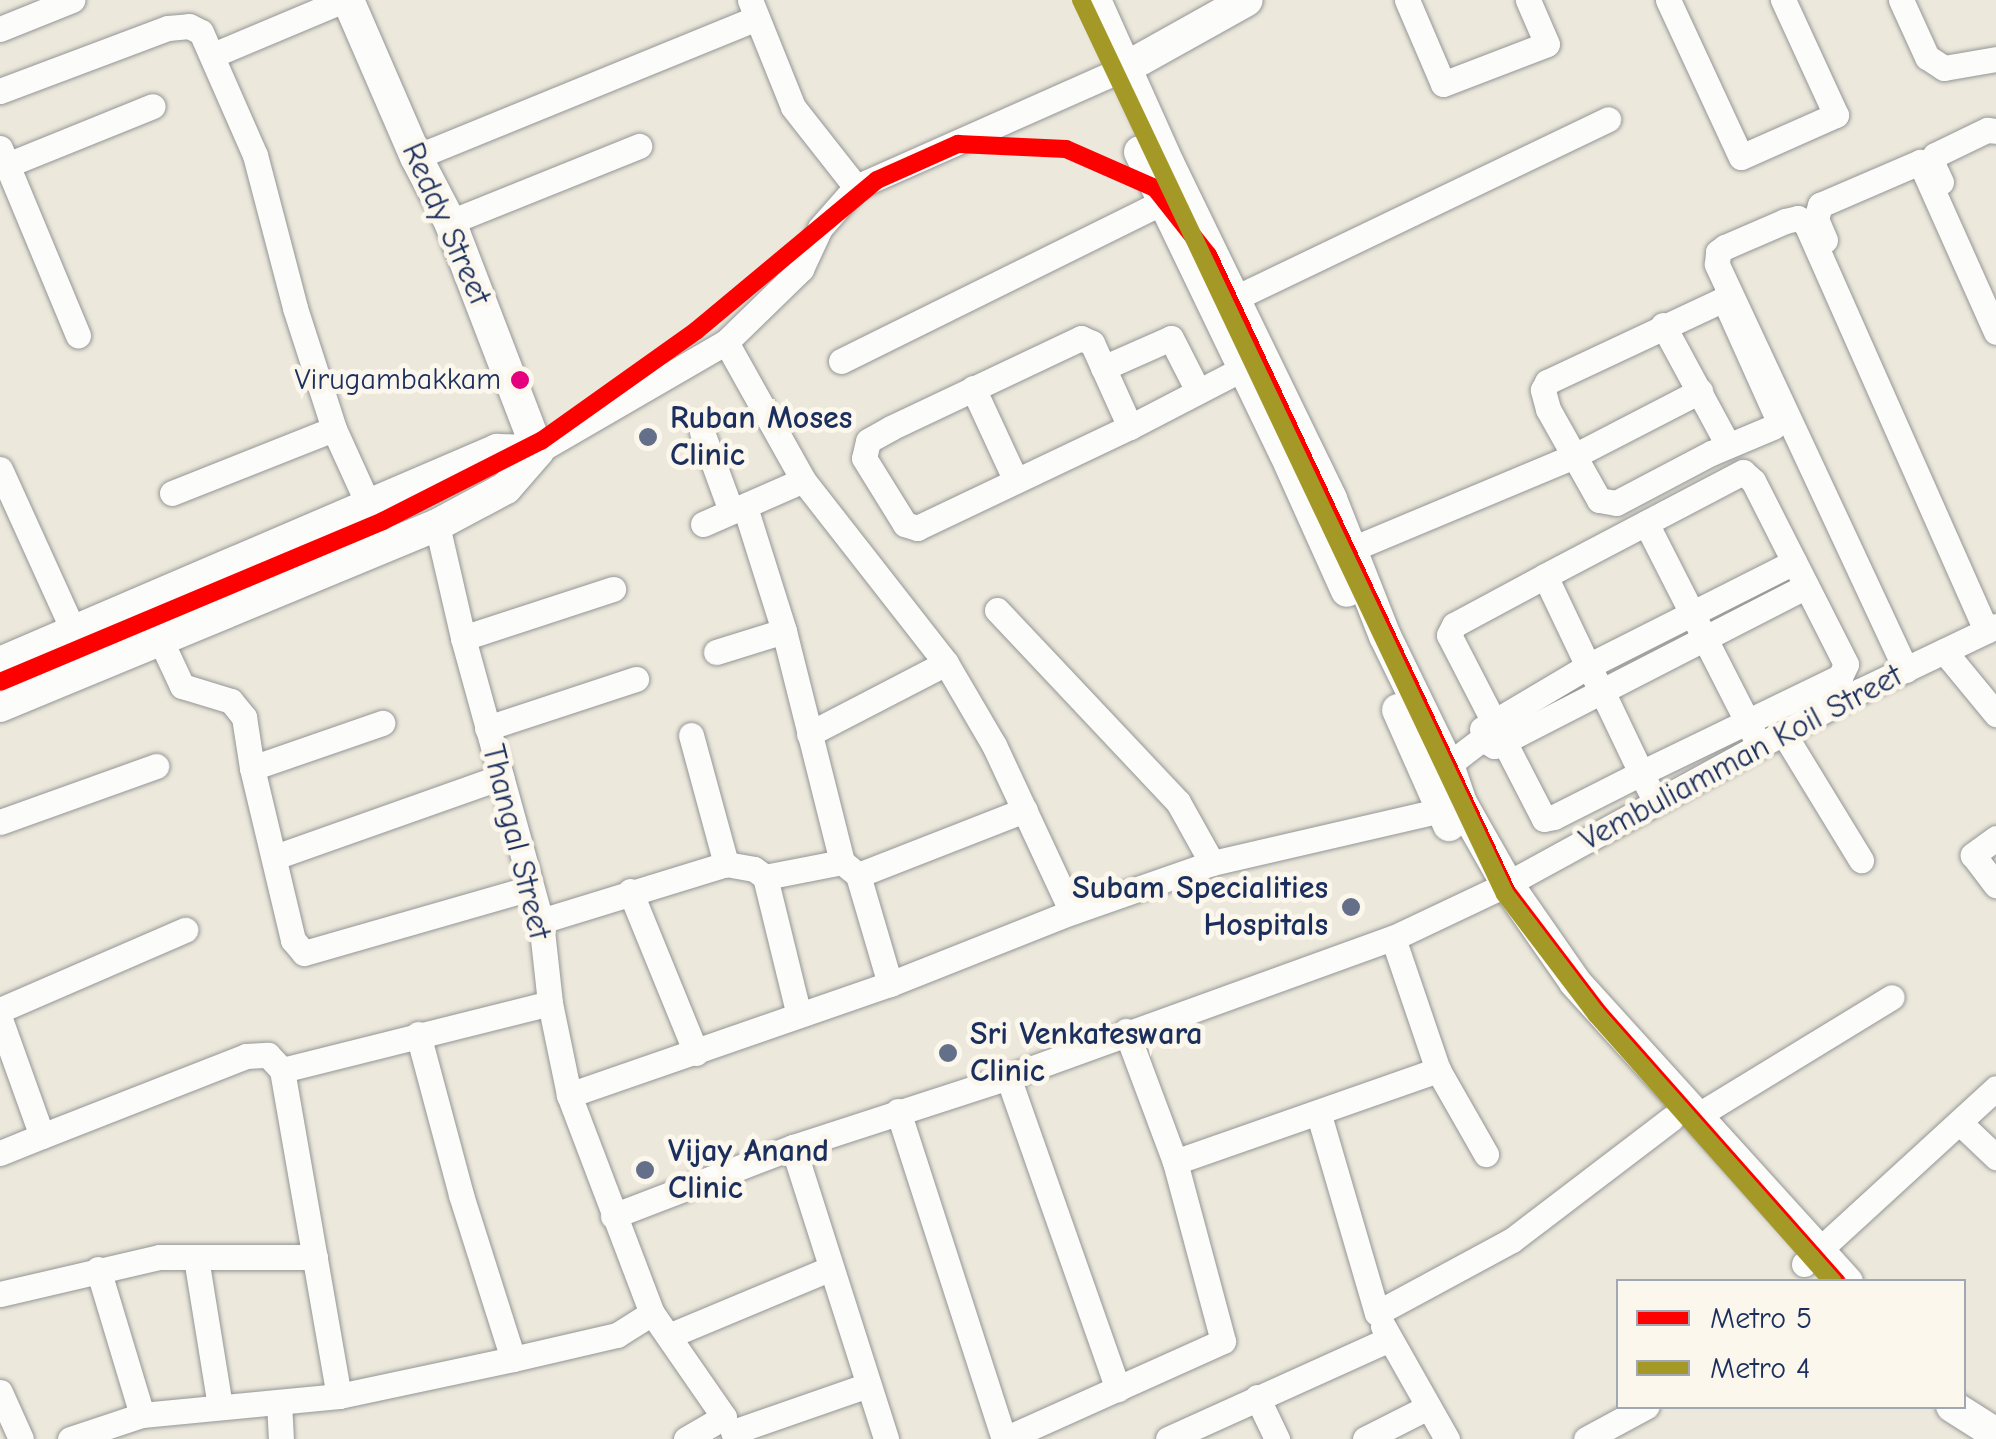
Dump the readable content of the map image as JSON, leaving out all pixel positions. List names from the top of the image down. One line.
{"streets":{"main road":["Reddy Street"],"street":["Vembuliamman Koil Street","Thangal Street"]},"crossings":[["Vembuliamman Koil Street","Thangal Street"]],"places":["Virugambakkam","Ruban Moses Clinic","Subam Specialities Hospitals","Sri Venkateswara Clinic","Vijay Anand Clinic"],"lines":["metro line 4","metro line 5"],"legend":["Metro 5","Metro 4"]}
